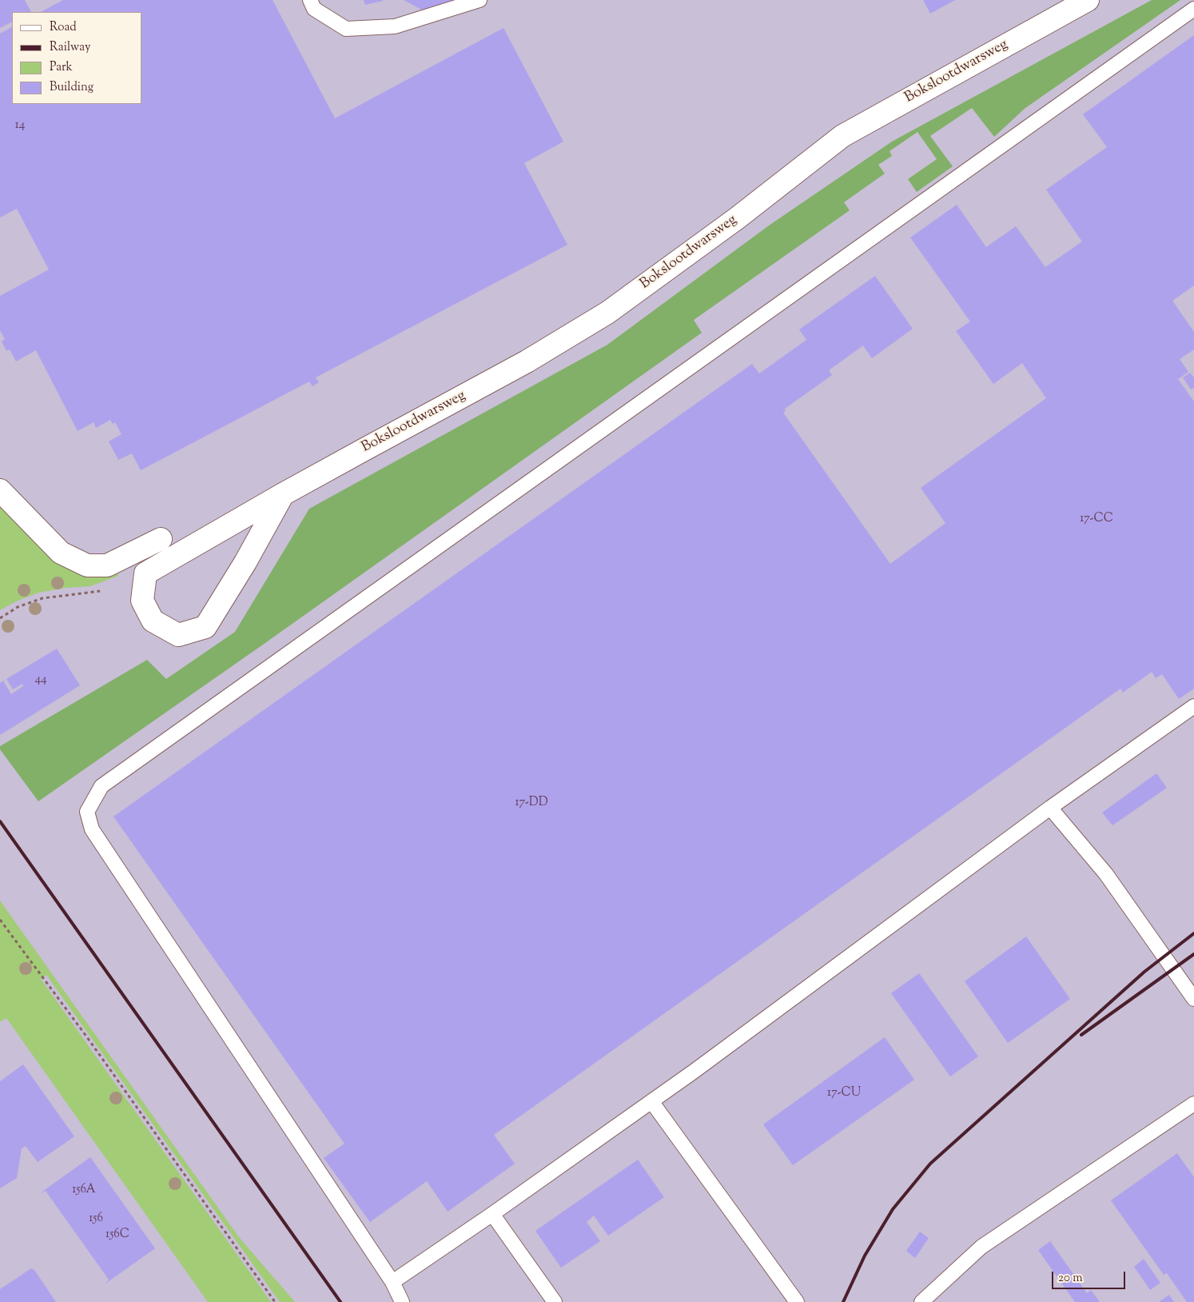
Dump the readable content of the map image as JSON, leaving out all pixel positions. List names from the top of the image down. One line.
{"streets":{"street":["Bokslootdwarsweg"]},"house_numbers":["14","17-CC","44","17-DD","17-CU","156A","156","156C"],"legend":["Road","Railway","Park","Building"],"scale_bar":"20 m"}
